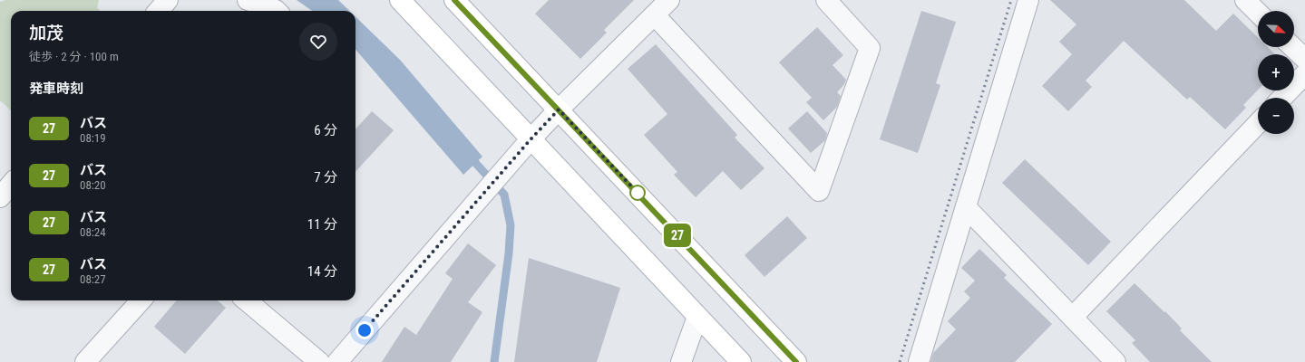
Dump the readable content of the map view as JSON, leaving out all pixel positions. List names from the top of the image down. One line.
{"lines":["bus line 27"],"north":"bottom right","page":{"on_map":"27","map_buttons":["+","−"],"heading":[["加茂","徒歩 · 2 分 · 100 m"],"発車時刻"],"list":[{"mark":"27","name":"バス","note":"08:19","value":"6 分"},{"mark":"27","name":"バス","note":"08:20","value":"7 分"},{"mark":"27","name":"バス","note":"08:24","value":"11 分"},{"mark":"27","name":"バス","note":"08:27","value":"14 分"}]}}
